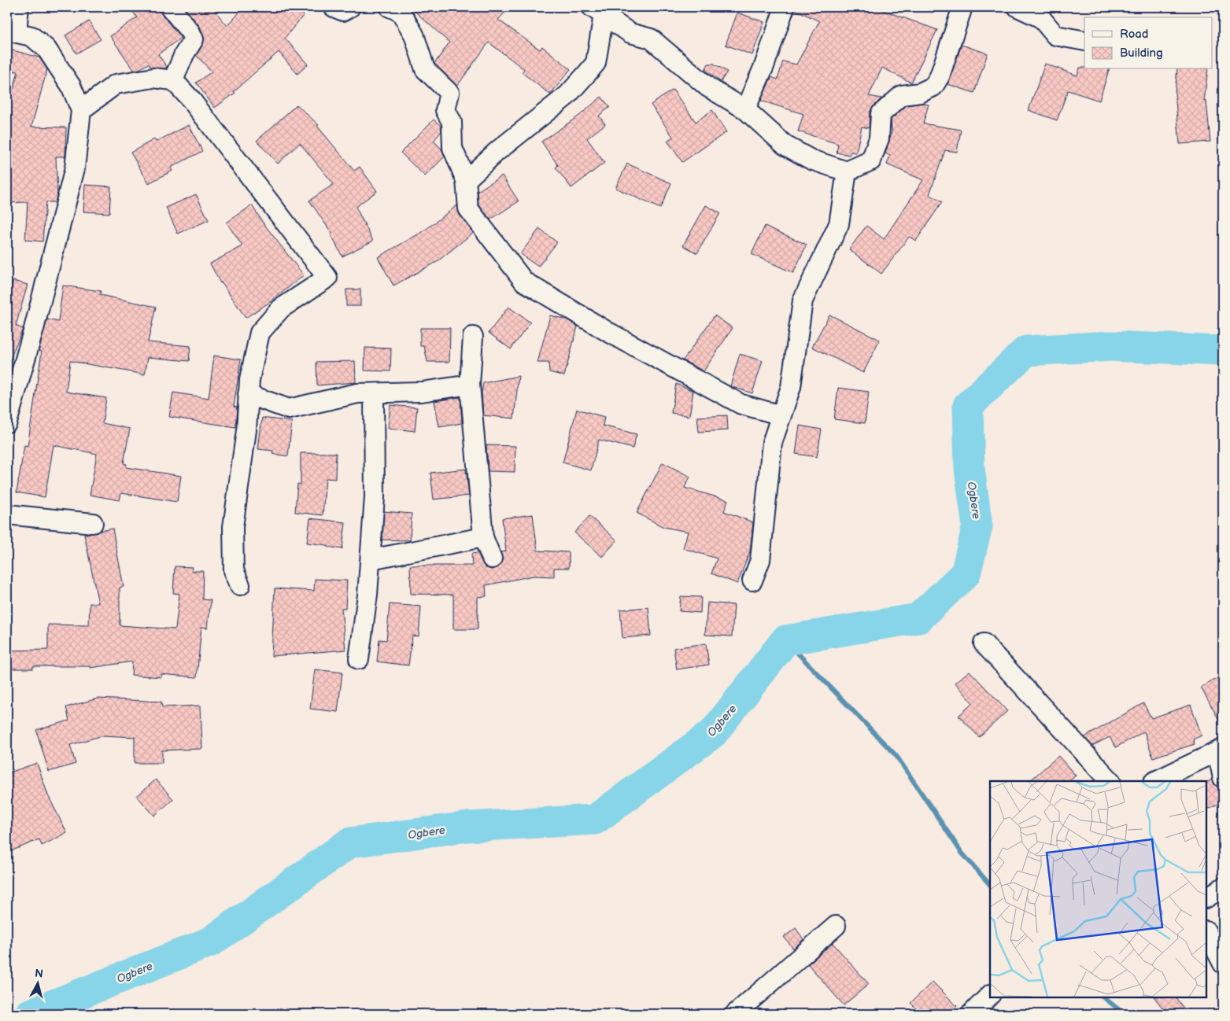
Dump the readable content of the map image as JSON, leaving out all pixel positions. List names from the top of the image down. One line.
{"water":["Ogbere"],"legend":["Road","Building"],"north":"top"}
